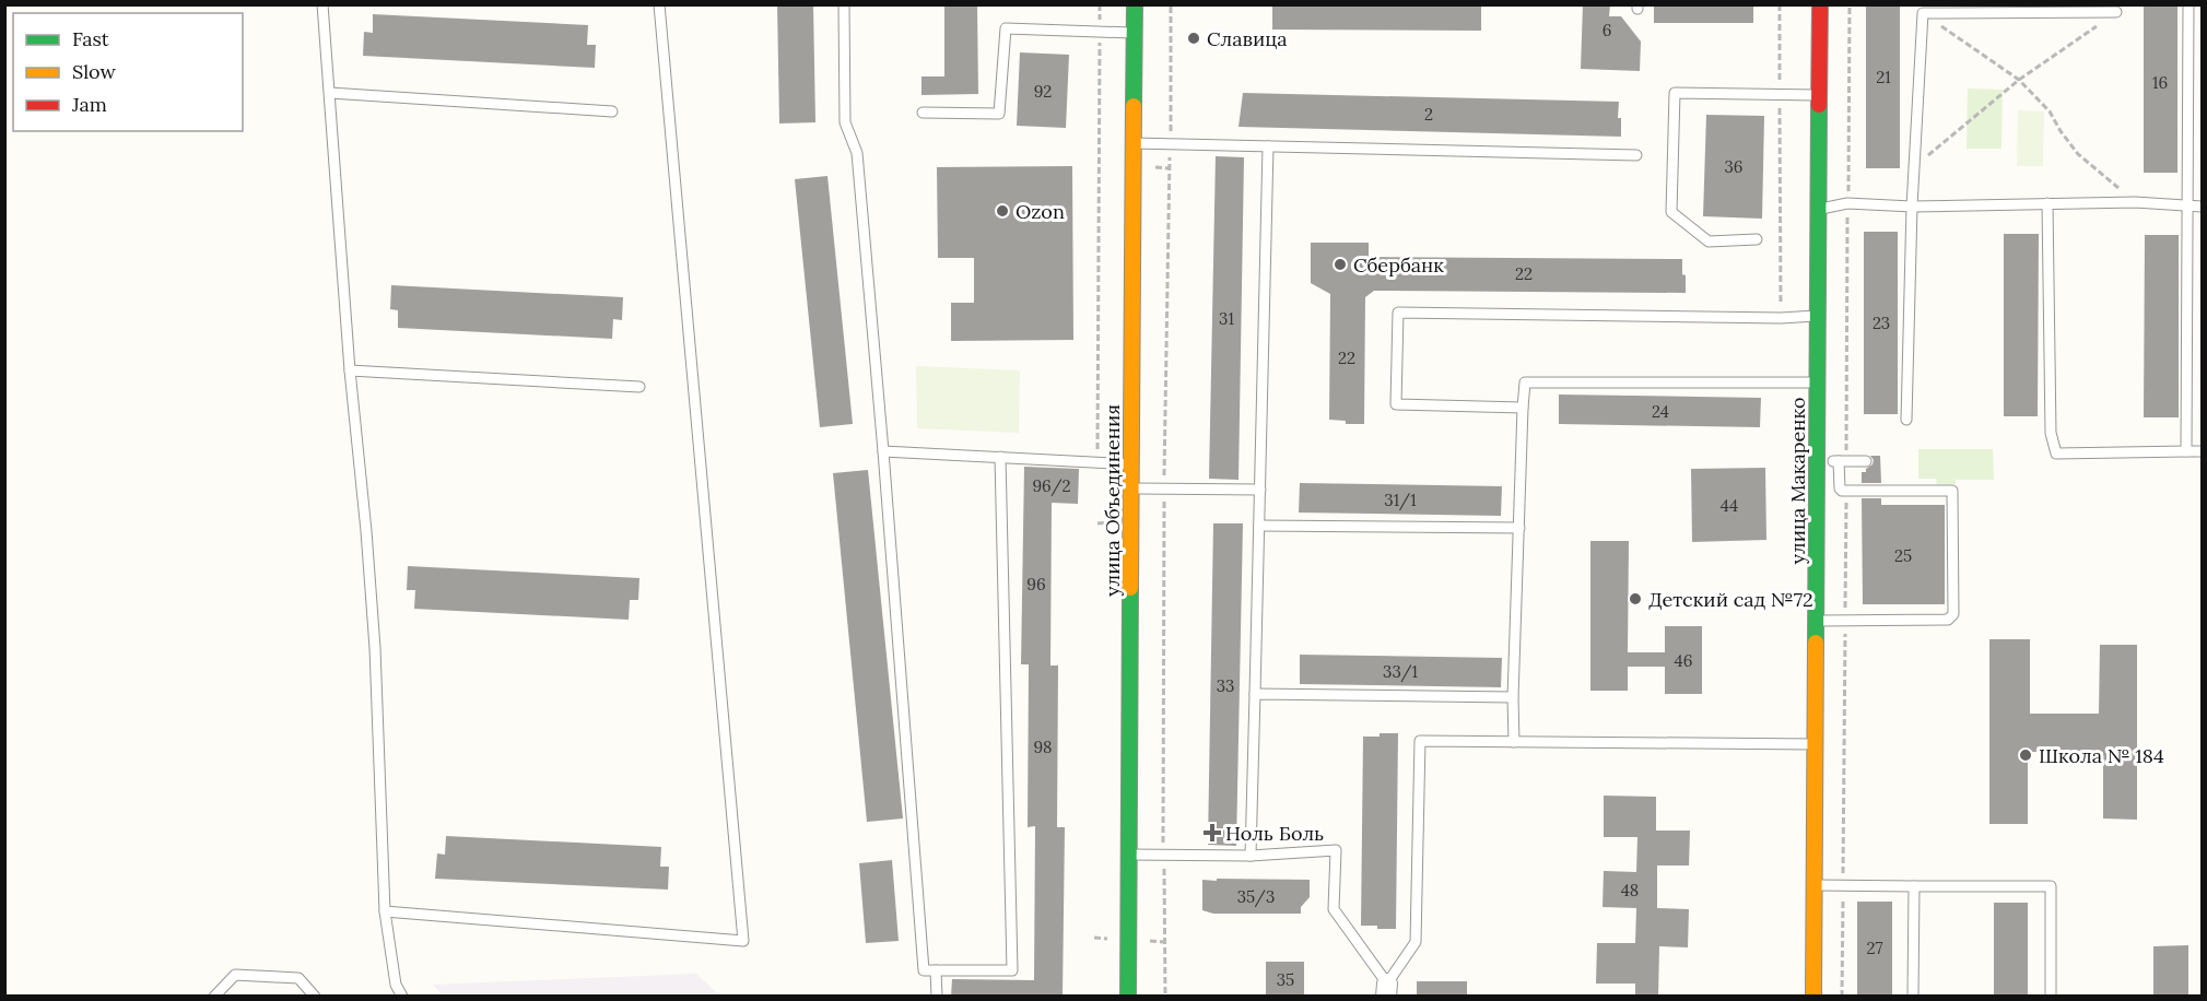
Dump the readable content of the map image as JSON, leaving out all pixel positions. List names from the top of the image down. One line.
{"streets":{"street":["улица Макаренко","улица Объединения"]},"places":{"other":["Славица","Ozon","Сбербанк","Детский сад №72","Школа № 184"],"health":["Ноль Боль"]},"house_numbers":["6","21","16","92","2","36","22","31","23","22","24","96/2","31/1","44","25","96","46","33/1","33","98","48","35/3","27","35"],"legend":["Fast","Slow","Jam"]}
